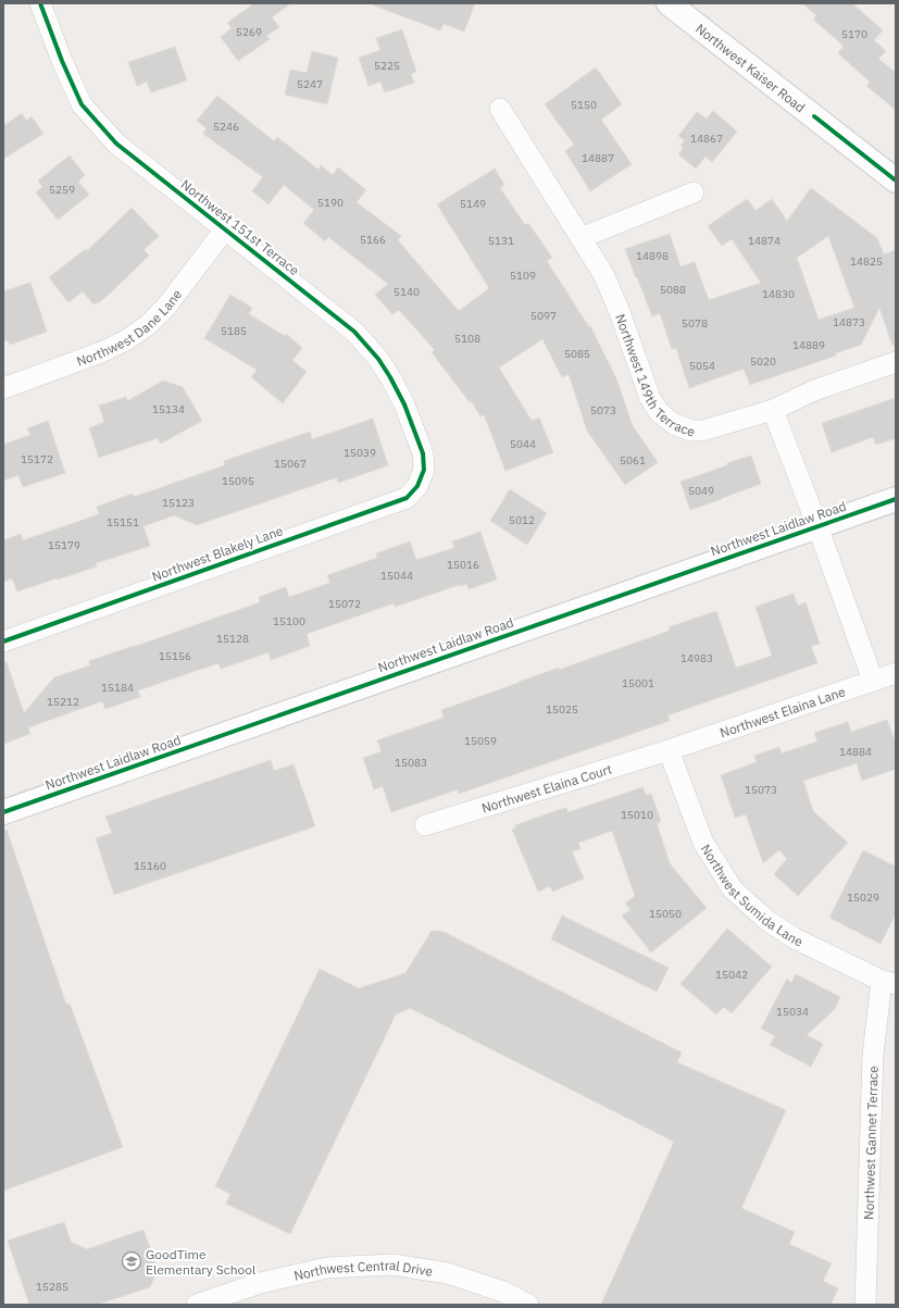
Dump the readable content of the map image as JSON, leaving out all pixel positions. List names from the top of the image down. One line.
{"streets":{"main road":["Northwest Kaiser Road","Northwest Laidlaw Road"],"street":["Northwest 151st Terrace","Northwest Dane Lane","Northwest 149th Terrace","Northwest Blakely Lane","Northwest Elaina Lane","Northwest Elaina Court","Northwest Sumida Lane","Northwest Gannet Terrace","Northwest Central Drive"]},"crossings":[["Northwest 151st Terrace","Northwest Dane Lane"],["Northwest 151st Terrace","Northwest Blakely Lane"],["Northwest Elaina Lane","Northwest Elaina Court"],["Northwest Elaina Lane","Northwest Sumida Lane"],["Northwest Elaina Court","Northwest Sumida Lane"],["Northwest Sumida Lane","Northwest Gannet Terrace"]],"places":{"school or university":["GoodTime Elementary School"]},"house_numbers":["5269","5170","5225","5247","5150","5246","14867","14887","5259","5190","5149","5166","5131","14874","14898","14825","5109","5088","5140","14830","5097","14873","5078","5185","5108","14889","5085","5020","5054","15134","5073","5044","15039","15172","5061","15067","15095","5049","15123","5012","15151","15179","15016","15044","15072","15100","15128","15156","14983","15001","15184","15212","15025","15059","14884","15083","15073","15010","15160","15029","15050","15042","15034","15285"]}
